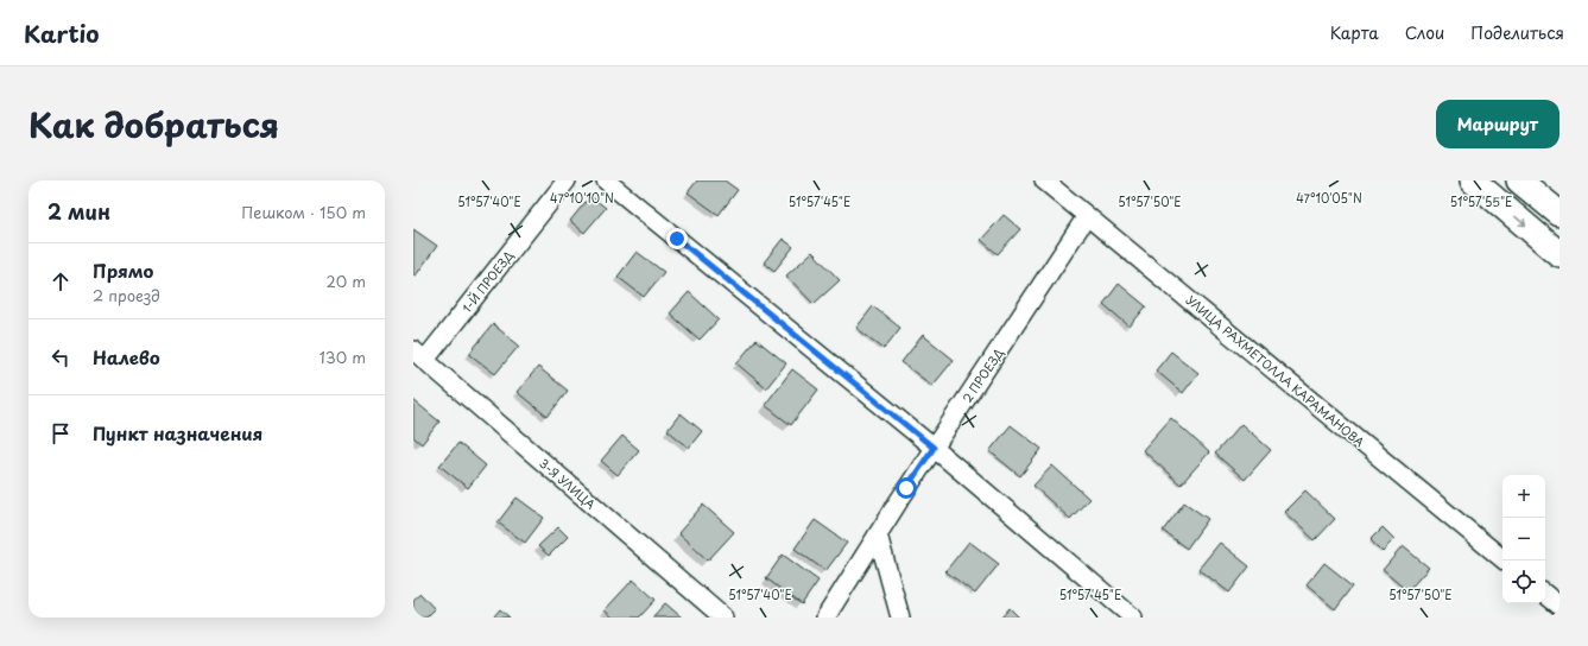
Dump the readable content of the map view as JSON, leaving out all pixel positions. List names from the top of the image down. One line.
{"streets":{"street":["1-Й ПРОЕЗД","УЛИЦА РАХМЕТОЛЛА КАРАМАНОВА","2 ПРОЕЗД","3-Я УЛИЦА"]},"crossings":[["1-Й ПРОЕЗД","3-Я УЛИЦА"],["УЛИЦА РАХМЕТОЛЛА КАРАМАНОВА","2 ПРОЕЗД"]],"page":{"header":"Kartio","nav":["Карта","Слои","Поделиться"],"title":"Как добраться","buttons":"Маршрут","heading":["2 мин","Пешком · 150 m"],"list":[["Прямо","2 проезд","20 m"],["Налево","130 m"],"Пункт назначения"],"map_buttons":["+","−"]},"coordinates":["47°10'05\"N","47°10'10\"N","51°57'40\"E","51°57'45\"E","51°57'50\"E","51°57'55\"E"]}
